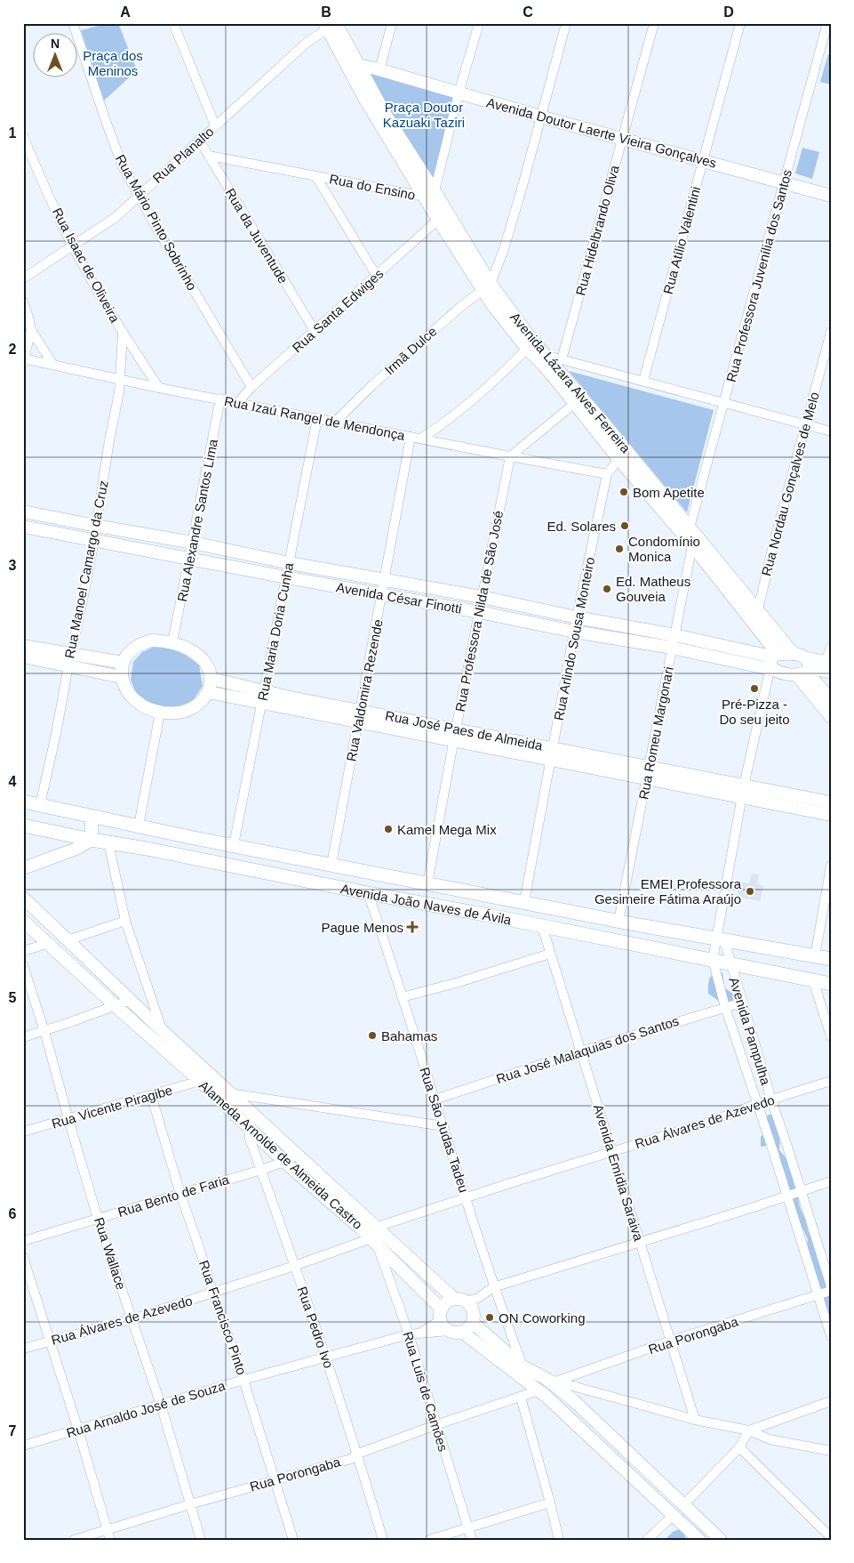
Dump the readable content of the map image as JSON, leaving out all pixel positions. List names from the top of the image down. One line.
{"streets":{"main road":["Avenida Doutor Laerte Vieira Gonçalves","Avenida Lázara Alves Ferreira","Avenida César Finotti","Rua José Paes de Almeida","Avenida João Naves de Ávila","Alameda Arnolde de Almeida Castro"],"street":["Rua Planalto","Rua do Ensino","Rua Mário Pinto Sobrinho","Rua Hidelbrando Oliva","Rua da Juventude","Rua Atílio Valentini","Rua Isaac de Oliveira","Rua Professora Juvenília dos Santos","Rua Santa Edwiges","Irmã Dulce","Rua Izaú Rangel de Mendonça","Rua Nordau Gonçalves de Melo","Rua Alexandre Santos Lima","Rua Manoel Camargo da Cruz","Rua Professora Nilda de São José","Rua Maria Doria Cunha","Rua Arlindo Sousa Monteiro","Rua Valdomira Rezende","Rua Romeu Margonari","Avenida Pampulha","Rua José Malaquias dos Santos","Rua Vicente Piragibe","Rua Álvares de Azevedo","Rua São Judas Tadeu","Avenida Emídia Saraiva","Rua Bento de Faria","Rua Wallace","Rua Francisco Pinto","Rua Pedro Ivo","Rua Porongaba","Rua Luis de Camões","Rua Arnaldo José de Souza"]},"crossings":[["Avenida Doutor Laerte Vieira Gonçalves","Rua do Ensino"],["Avenida Doutor Laerte Vieira Gonçalves","Rua Hidelbrando Oliva"],["Avenida Doutor Laerte Vieira Gonçalves","Rua Atílio Valentini"],["Avenida Doutor Laerte Vieira Gonçalves","Rua Professora Juvenília dos Santos"],["Avenida Doutor Laerte Vieira Gonçalves","Avenida Lázara Alves Ferreira"],["Rua Planalto","Rua Mário Pinto Sobrinho"],["Rua Planalto","Rua da Juventude"],["Rua Planalto","Rua Isaac de Oliveira"],["Rua Planalto","Avenida Lázara Alves Ferreira"],["Rua do Ensino","Rua da Juventude"],["Rua do Ensino","Avenida Lázara Alves Ferreira"],["Rua Mário Pinto Sobrinho","Rua Santa Edwiges"],["Rua da Juventude","Rua Santa Edwiges"],["Rua Isaac de Oliveira","Rua Izaú Rangel de Mendonça"],["Rua Isaac de Oliveira","Rua Manoel Camargo da Cruz"],["Rua Professora Juvenília dos Santos","Avenida Lázara Alves Ferreira"],["Rua Santa Edwiges","Avenida Lázara Alves Ferreira"],["Rua Santa Edwiges","Rua Izaú Rangel de Mendonça"],["Irmã Dulce","Avenida Lázara Alves Ferreira"],["Irmã Dulce","Rua Izaú Rangel de Mendonça"],["Avenida Lázara Alves Ferreira","Rua Nordau Gonçalves de Melo"],["Avenida Lázara Alves Ferreira","Avenida César Finotti"],["Avenida Lázara Alves Ferreira","Rua Arlindo Sousa Monteiro"],["Avenida Lázara Alves Ferreira","Rua Romeu Margonari"],["Rua Izaú Rangel de Mendonça","Rua Alexandre Santos Lima"],["Rua Izaú Rangel de Mendonça","Rua Manoel Camargo da Cruz"],["Rua Izaú Rangel de Mendonça","Rua Professora Nilda de São José"],["Rua Izaú Rangel de Mendonça","Rua Maria Doria Cunha"],["Rua Izaú Rangel de Mendonça","Rua Arlindo Sousa Monteiro"],["Rua Izaú Rangel de Mendonça","Rua Valdomira Rezende"],["Rua Alexandre Santos Lima","Avenida César Finotti"],["Rua Alexandre Santos Lima","Rua José Paes de Almeida"],["Rua Manoel Camargo da Cruz","Avenida César Finotti"],["Rua Manoel Camargo da Cruz","Avenida João Naves de Ávila"],["Avenida César Finotti","Rua Professora Nilda de São José"],["Avenida César Finotti","Rua Maria Doria Cunha"],["Avenida César Finotti","Rua Arlindo Sousa Monteiro"],["Avenida César Finotti","Rua Valdomira Rezende"],["Avenida César Finotti","Rua Romeu Margonari"],["Rua Professora Nilda de São José","Rua José Paes de Almeida"],["Rua Professora Nilda de São José","Avenida João Naves de Ávila"],["Rua Maria Doria Cunha","Rua José Paes de Almeida"],["Rua Maria Doria Cunha","Avenida João Naves de Ávila"],["Rua Arlindo Sousa Monteiro","Rua José Paes de Almeida"],["Rua Arlindo Sousa Monteiro","Avenida João Naves de Ávila"],["Rua Valdomira Rezende","Rua José Paes de Almeida"],["Rua Valdomira Rezende","Avenida João Naves de Ávila"],["Rua José Paes de Almeida","Rua Romeu Margonari"],["Rua Romeu Margonari","Avenida João Naves de Ávila"],["Avenida João Naves de Ávila","Avenida Pampulha"],["Avenida João Naves de Ávila","Rua São Judas Tadeu"],["Avenida João Naves de Ávila","Avenida Emídia Saraiva"],["Avenida Pampulha","Rua José Malaquias dos Santos"],["Avenida Pampulha","Rua Álvares de Azevedo"],["Avenida Pampulha","Rua Porongaba"],["Rua José Malaquias dos Santos","Rua São Judas Tadeu"],["Rua José Malaquias dos Santos","Avenida Emídia Saraiva"],["Rua Vicente Piragibe","Alameda Arnolde de Almeida Castro"],["Rua Vicente Piragibe","Rua Wallace"],["Rua Vicente Piragibe","Rua Francisco Pinto"],["Rua Álvares de Azevedo","Rua São Judas Tadeu"],["Rua Álvares de Azevedo","Alameda Arnolde de Almeida Castro"],["Rua Álvares de Azevedo","Avenida Emídia Saraiva"],["Rua Álvares de Azevedo","Rua Wallace"],["Rua Álvares de Azevedo","Rua Francisco Pinto"],["Rua Álvares de Azevedo","Rua Pedro Ivo"],["Rua Álvares de Azevedo","Rua Luis de Camões"],["Alameda Arnolde de Almeida Castro","Rua Bento de Faria"],["Alameda Arnolde de Almeida Castro","Rua Pedro Ivo"],["Alameda Arnolde de Almeida Castro","Rua Luis de Camões"],["Alameda Arnolde de Almeida Castro","Rua Arnaldo José de Souza"],["Avenida Emídia Saraiva","Rua Porongaba"],["Rua Bento de Faria","Rua Wallace"],["Rua Bento de Faria","Rua Francisco Pinto"],["Rua Bento de Faria","Rua Pedro Ivo"],["Rua Wallace","Rua Porongaba"],["Rua Wallace","Rua Arnaldo José de Souza"],["Rua Francisco Pinto","Rua Porongaba"],["Rua Francisco Pinto","Rua Arnaldo José de Souza"],["Rua Pedro Ivo","Rua Porongaba"],["Rua Pedro Ivo","Rua Arnaldo José de Souza"],["Rua Porongaba","Rua Luis de Camões"],["Rua Luis de Camões","Rua Arnaldo José de Souza"]],"parks":["Praça dos Meninos","Praça Doutor Kazuaki Taziri"],"places":{"other":["Bom Apetite","Ed. Solares","Condomínio Monica","Ed. Matheus Gouveia","Pré-Pizza - Do seu jeito","Kamel Mega Mix","EMEI Professora Gesimeire Fátima Araújo","Bahamas","ON Coworking"],"health":["Pague Menos"]},"north":"top","grid":{"columns":["A","B","C","D"],"rows":["1","2","3","4","5","6","7"]}}
